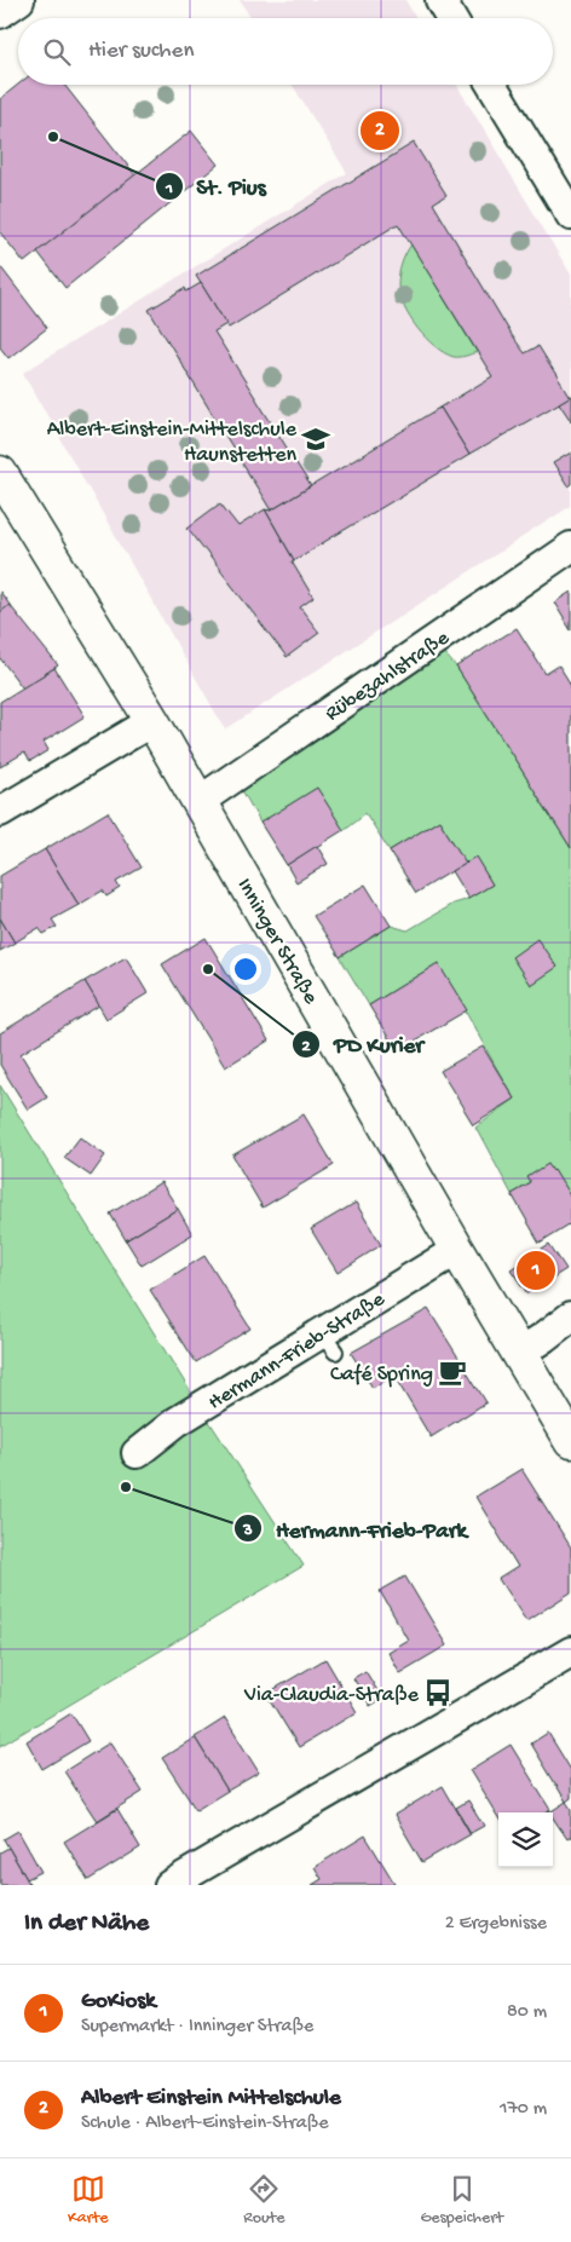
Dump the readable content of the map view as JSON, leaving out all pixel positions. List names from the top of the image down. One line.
{"streets":{"main road":["Inninger Straße"],"street":["Rübezahlstraße","Hermann-Frieb-Straße"]},"crossings":[["Rübezahlstraße","Inninger Straße"],["Inninger Straße","Hermann-Frieb-Straße"]],"places":{"other":["St. Pius","PD Kurier","Hermann-Frieb-Park"],"school or university":["Albert-Einstein-Mittelschule Haunstetten"],"cafe":["Café Spring"],"bus stop":["Via-Claudia-Straße"]},"page":{"search":"Hier suchen","pins":["2","1"],"heading":["In der Nähe","2 Ergebnisse"],"list":[{"mark":"1","name":"GoKiosk","note":"Supermarkt · Inninger Straße","value":"80 m"},{"mark":"2","name":"Albert Einstein Mittelschule","note":"Schule · Albert-Einstein-Straße","value":"170 m"}],"nav":["Karte","Route","Gespeichert"]}}
